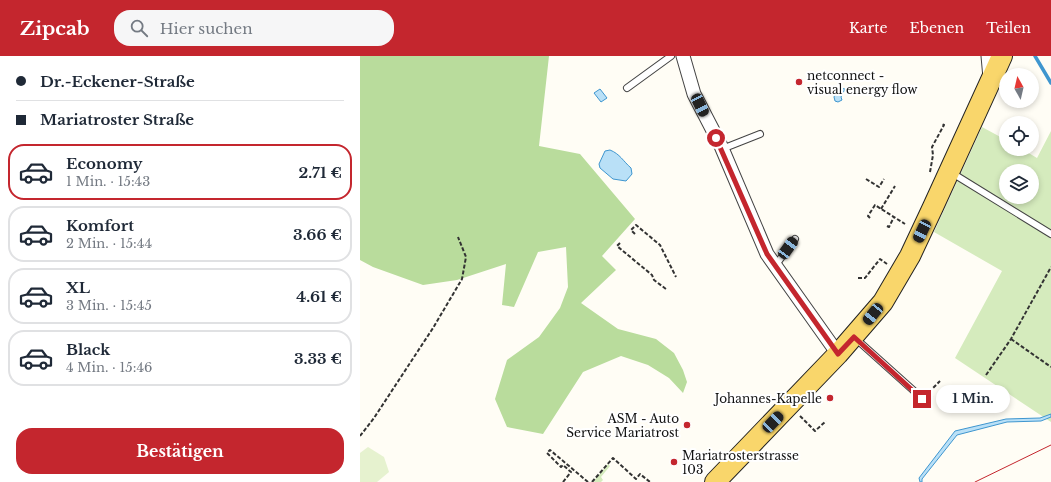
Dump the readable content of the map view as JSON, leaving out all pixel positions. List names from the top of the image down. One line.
{"places":["netconnect - visual energy flow","Johannes-Kapelle","ASM - Auto Service Mariatrost","Mariatrosterstrasse 103"],"north":"top","page":{"header":"Zipcab","search":"Hier suchen","nav":["Karte","Ebenen","Teilen"],"banner":["Dr.-Eckener-Straße","Mariatroster Straße"],"list":[{"name":"Economy","note":"1 Min. · 15:43","value":"2.71 €"},{"name":"Komfort","note":"2 Min. · 15:44","value":"3.66 €"},{"name":"XL","note":"3 Min. · 15:45","value":"4.61 €"},{"name":"Black","note":"4 Min. · 15:46","value":"3.33 €"}],"bubble":"1 Min.","buttons":"Bestätigen"}}
